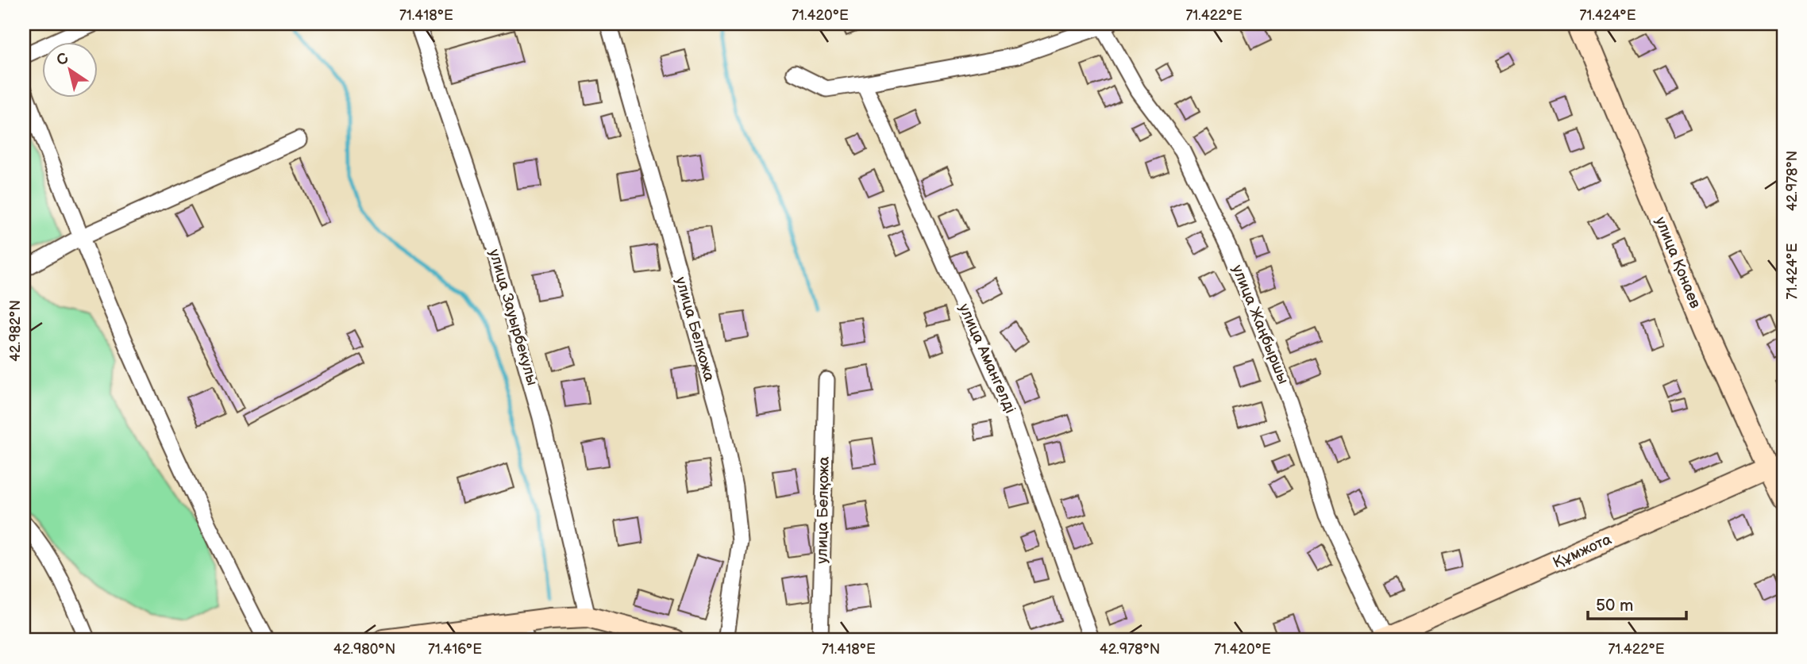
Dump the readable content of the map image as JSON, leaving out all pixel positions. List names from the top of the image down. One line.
{"streets":{"street":["улица Қонаев","улица Зауырбекулы","улица Жаңбыршы","улица Белкожа","улица Амангелді","улица Белқожа","Құмжота"]},"crossings":[["улица Қонаев","Құмжота"],["улица Жаңбыршы","Құмжота"]],"scale_bar":"50 m","north":"top left","coordinates":["71.418°E","71.420°E","71.422°E","71.424°E","42.978°N","42.982°N","42.980°N","71.416°E"]}
